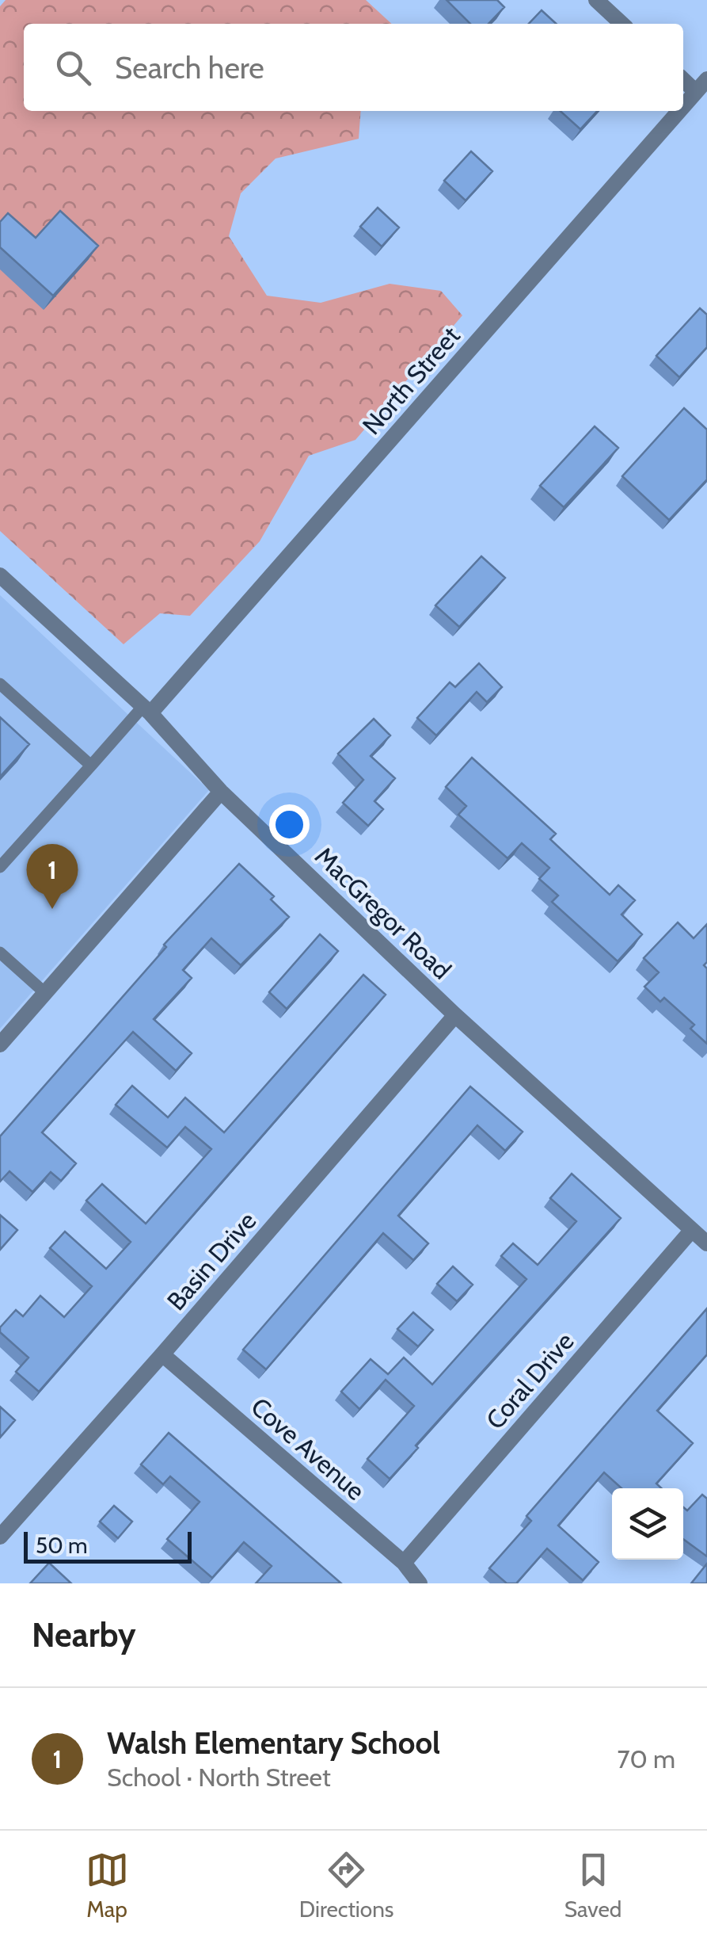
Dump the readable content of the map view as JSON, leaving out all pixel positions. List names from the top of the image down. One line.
{"streets":{"street":["North Street","MacGregor Road","Basin Drive","Coral Drive","Cove Avenue"]},"crossings":[["North Street","MacGregor Road"],["MacGregor Road","Basin Drive"],["MacGregor Road","Coral Drive"],["Basin Drive","Cove Avenue"],["Coral Drive","Cove Avenue"]],"scale_bar":"50 m","page":{"search":"Search here","pins":"1","scale":"50 m","heading":"Nearby","list":[{"mark":"1","name":"Walsh Elementary School","note":"School · North Street","value":"70 m"}],"nav":["Map","Directions","Saved"]}}
